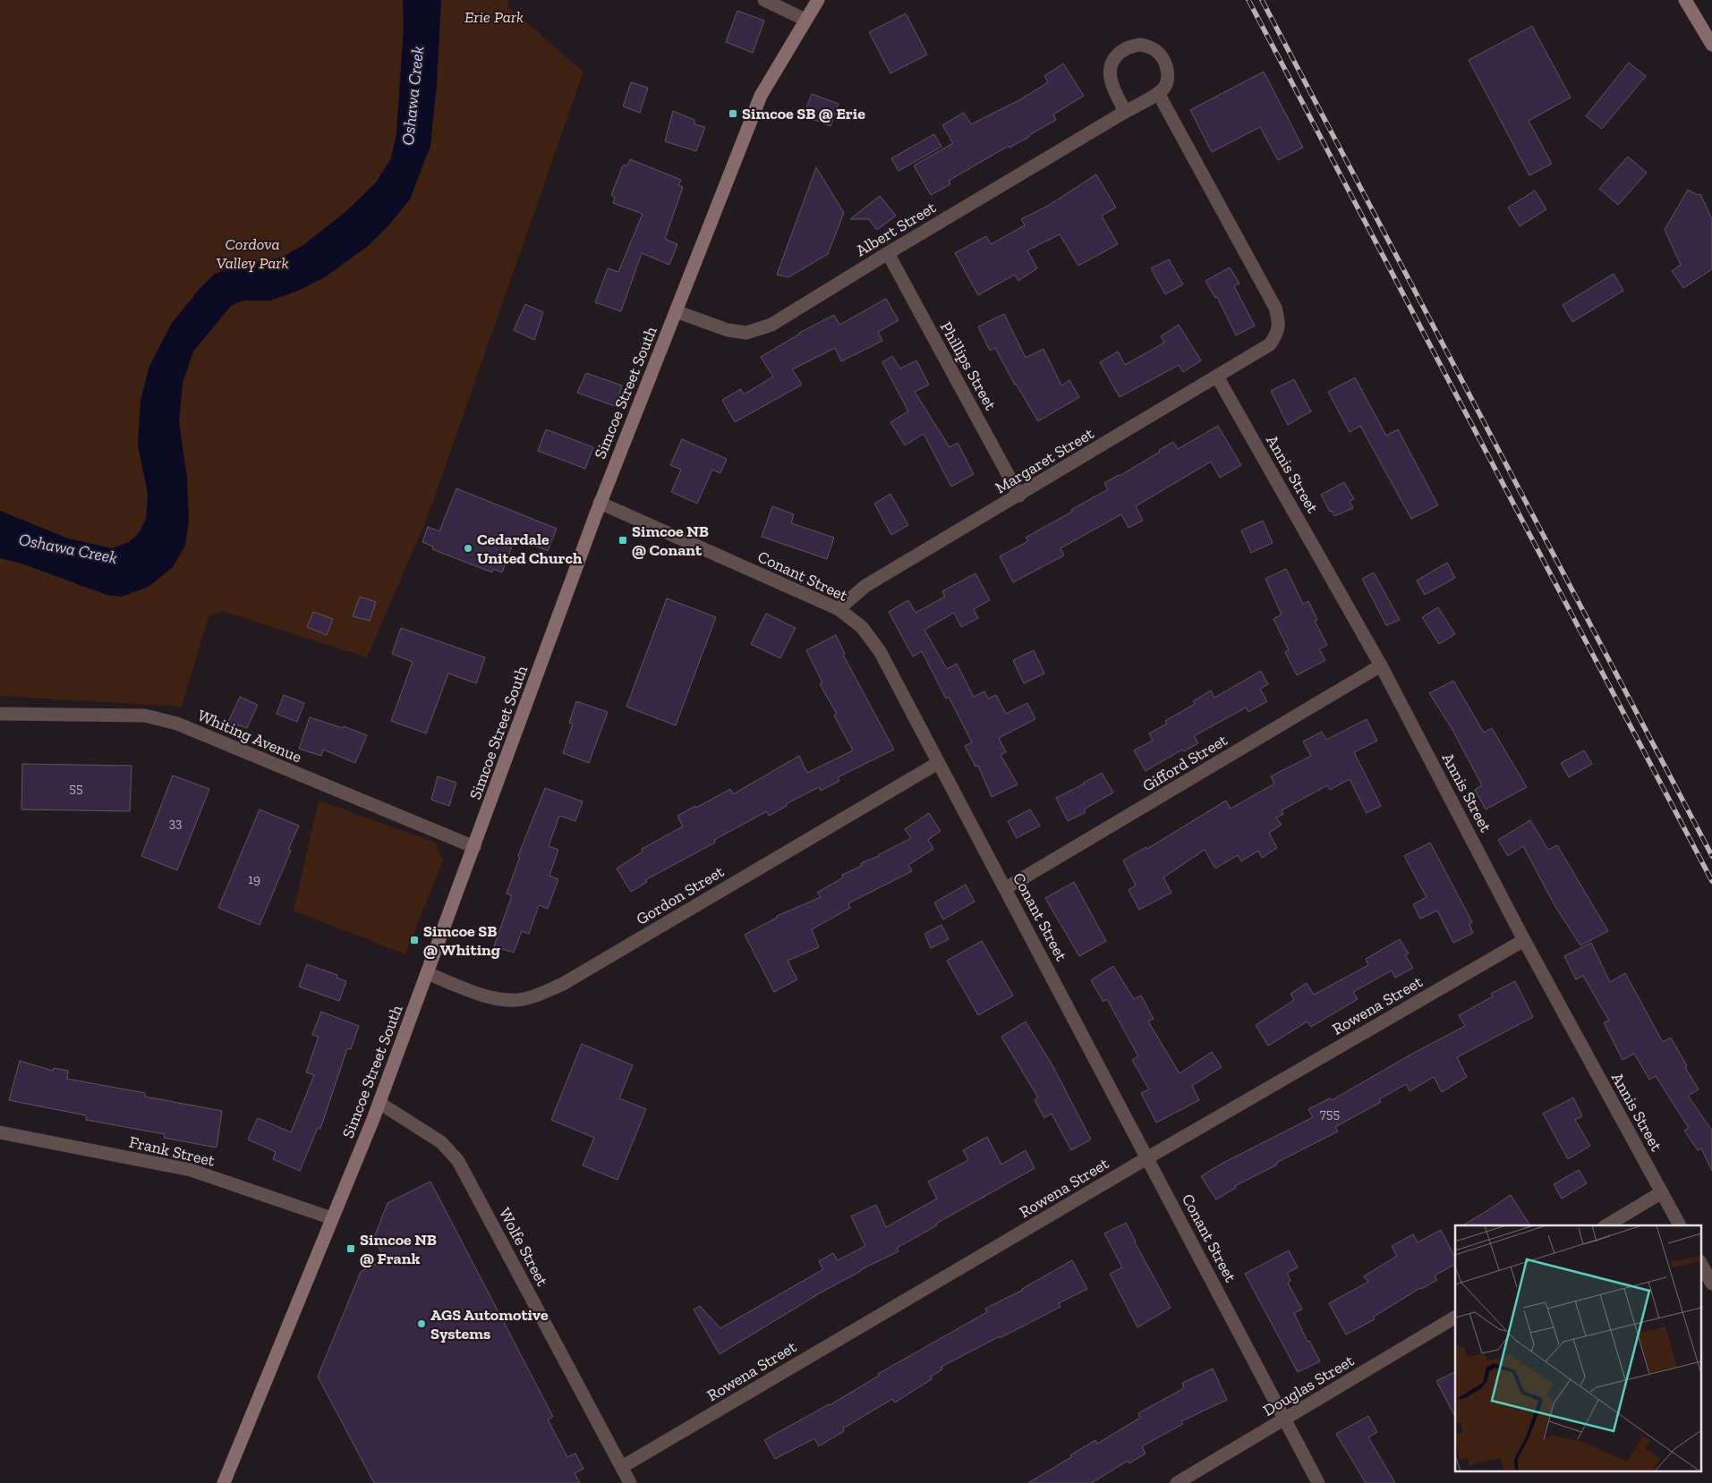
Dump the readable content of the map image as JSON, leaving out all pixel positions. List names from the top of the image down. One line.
{"streets":{"main road":["Simcoe Street South"],"street":["Albert Street","Phillips Street","Margaret Street","Annis Street","Conant Street","Whiting Avenue","Gifford Street","Gordon Street","Rowena Street","Frank Street","Wolfe Street","Douglas Street"]},"crossings":[["Albert Street","Phillips Street"],["Albert Street","Simcoe Street South"],["Albert Street","Margaret Street"],["Phillips Street","Margaret Street"],["Simcoe Street South","Conant Street"],["Simcoe Street South","Whiting Avenue"],["Simcoe Street South","Gordon Street"],["Simcoe Street South","Frank Street"],["Simcoe Street South","Wolfe Street"],["Margaret Street","Annis Street"],["Margaret Street","Conant Street"],["Annis Street","Gifford Street"],["Annis Street","Rowena Street"],["Conant Street","Gifford Street"],["Conant Street","Gordon Street"],["Conant Street","Rowena Street"],["Conant Street","Douglas Street"],["Rowena Street","Wolfe Street"]],"water":["Oshawa Creek"],"parks":["Erie Park","Cordova Valley Park"],"places":{"transit":["Simcoe SB @ Erie","Simcoe NB @ Conant","Simcoe SB @ Whiting","Simcoe NB @ Frank"],"other":["Cedardale United Church","AGS Automotive Systems"]},"house_numbers":["55","33","19","755"]}
